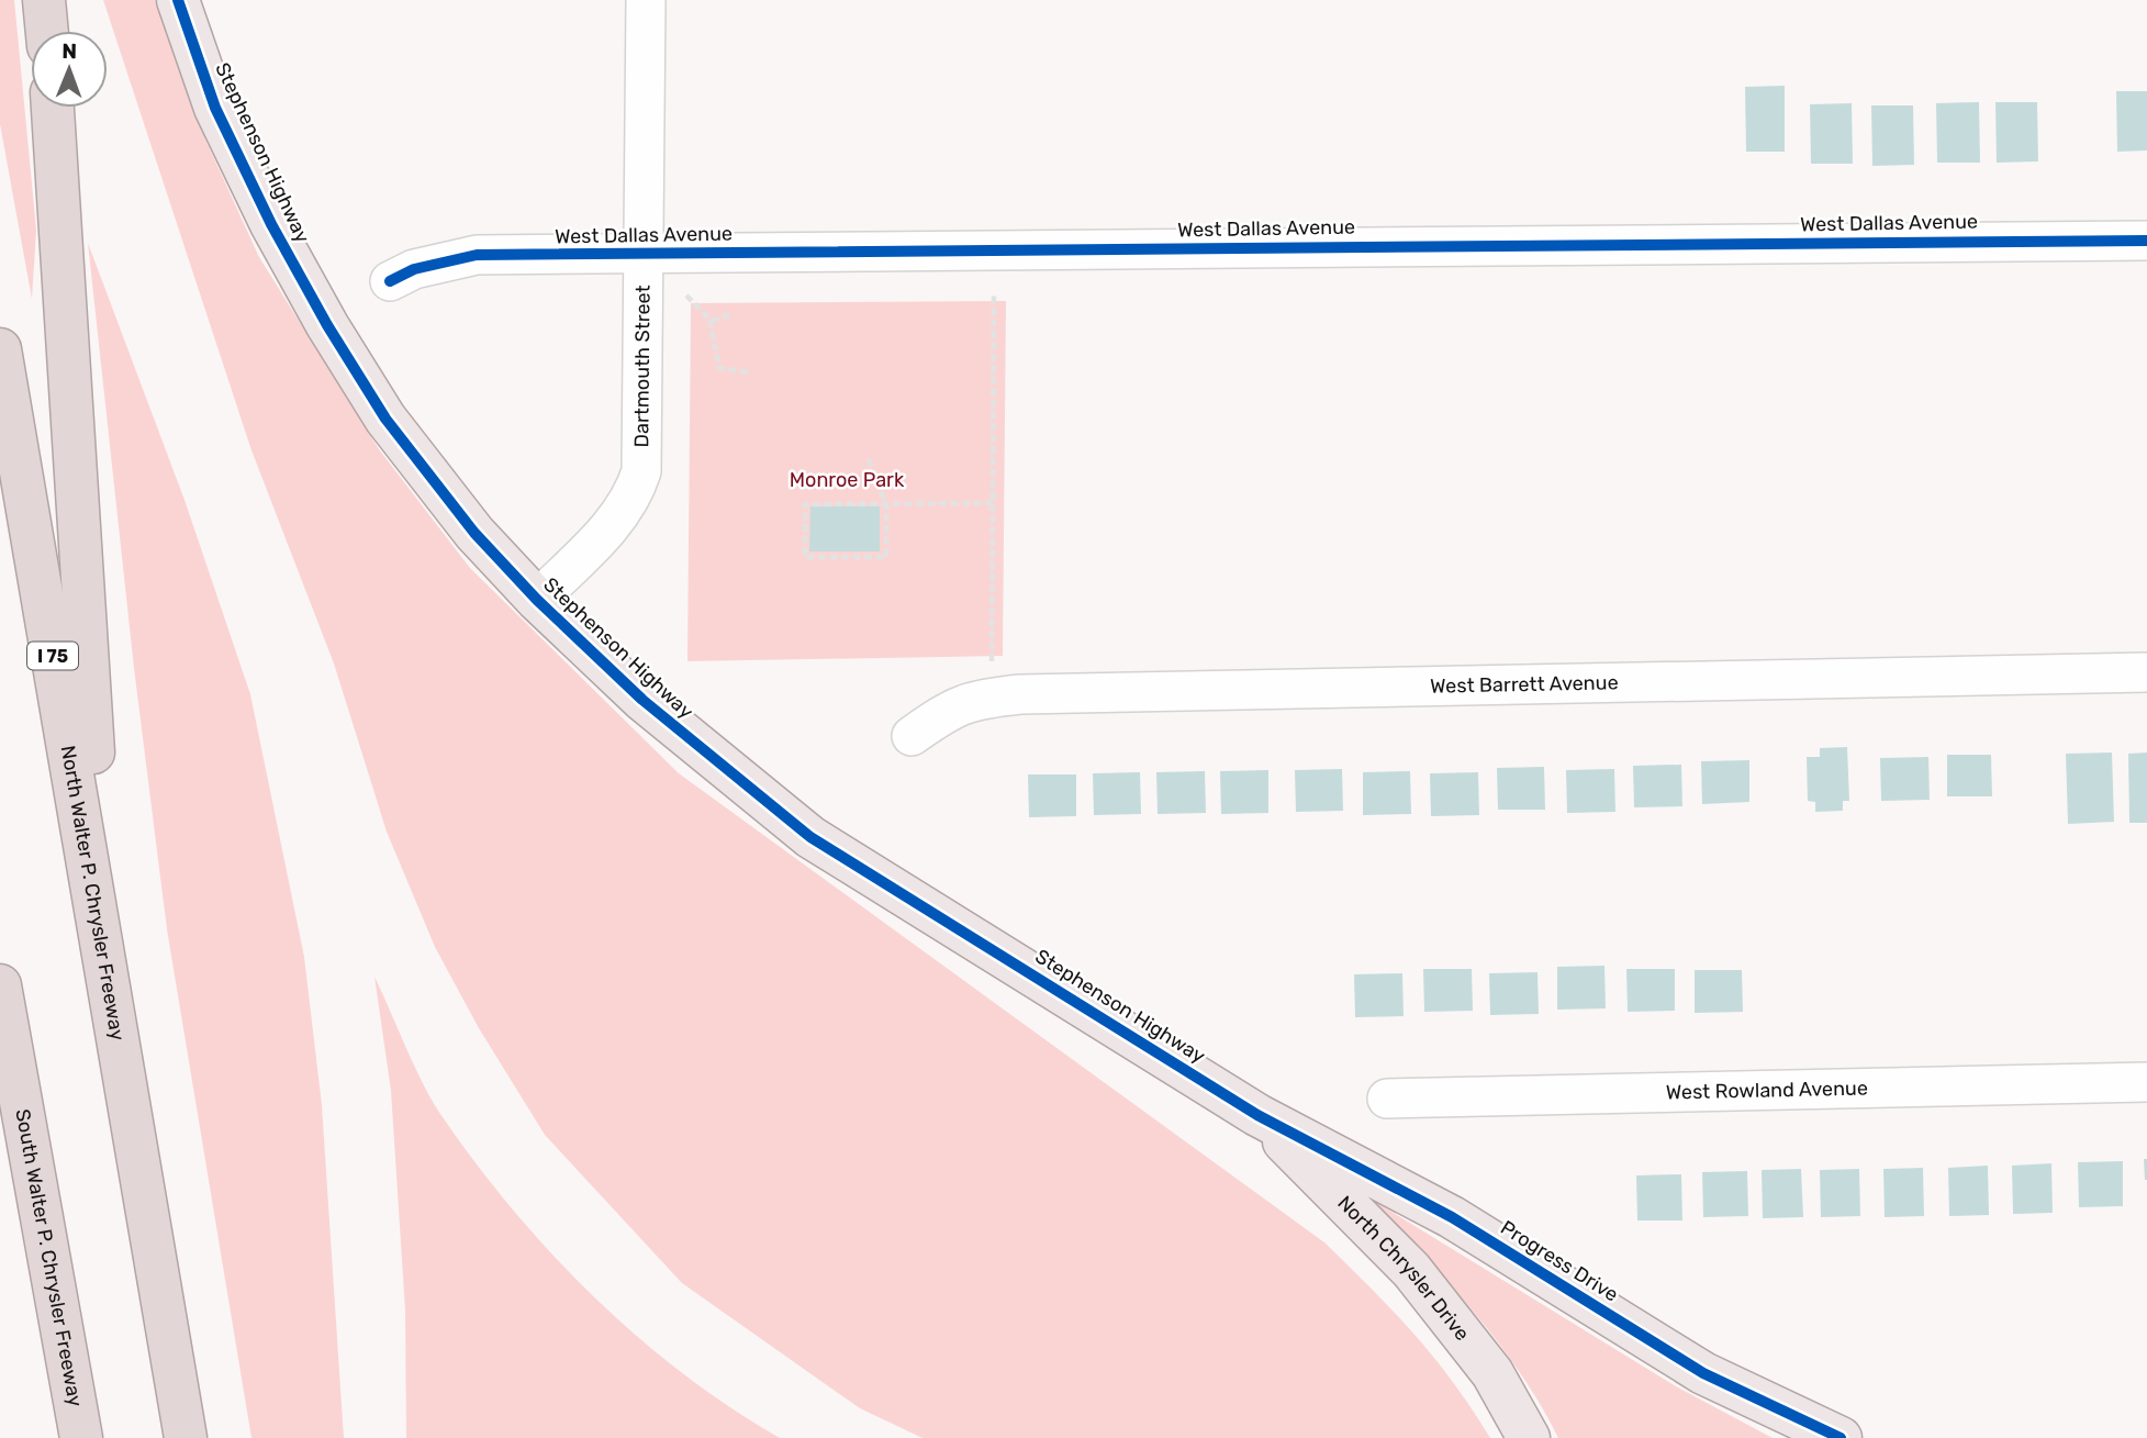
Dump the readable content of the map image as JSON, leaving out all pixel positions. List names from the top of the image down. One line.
{"streets":{"highway":["I 75","North Walter P. Chrysler Freeway","South Walter P. Chrysler Freeway"],"main road":["Stephenson Highway","Progress Drive","North Chrysler Drive"],"street":["West Dallas Avenue","Dartmouth Street","West Barrett Avenue","West Rowland Avenue"]},"crossings":[["Stephenson Highway","Dartmouth Street"],["Stephenson Highway","Progress Drive"],["Stephenson Highway","North Chrysler Drive"],["West Dallas Avenue","Dartmouth Street"],["Progress Drive","North Chrysler Drive"]],"parks":["Monroe Park"],"north":"top"}
